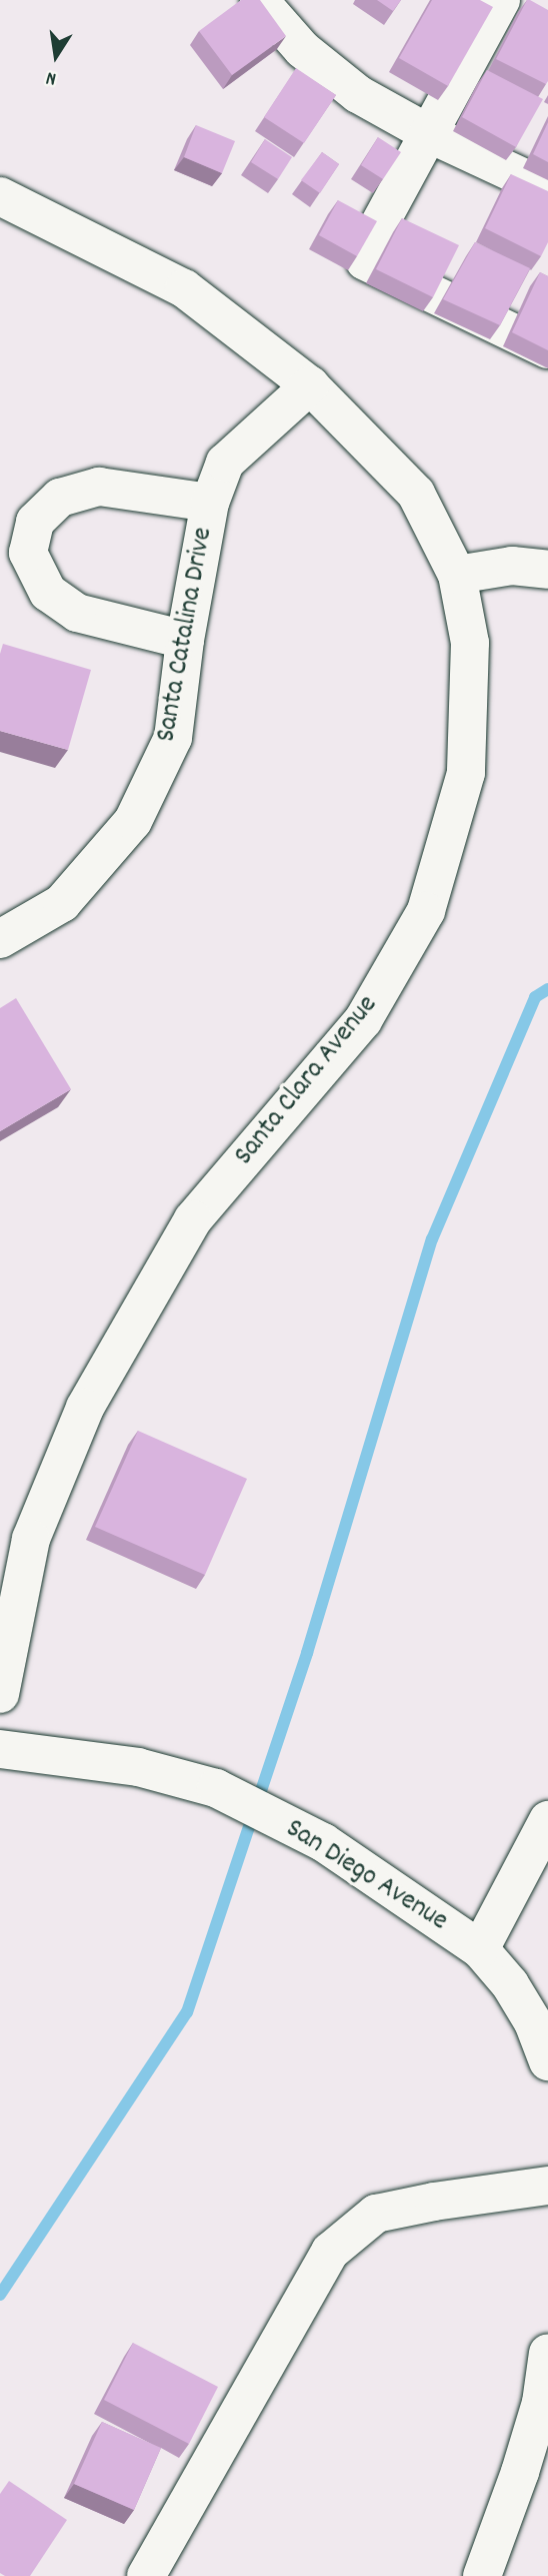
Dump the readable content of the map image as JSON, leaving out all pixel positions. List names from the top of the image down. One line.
{"streets":{"street":["Santa Catalina Drive","Santa Clara Avenue","San Diego Avenue"]},"crossings":[["Santa Catalina Drive","Santa Clara Avenue"]],"north":"bottom"}
